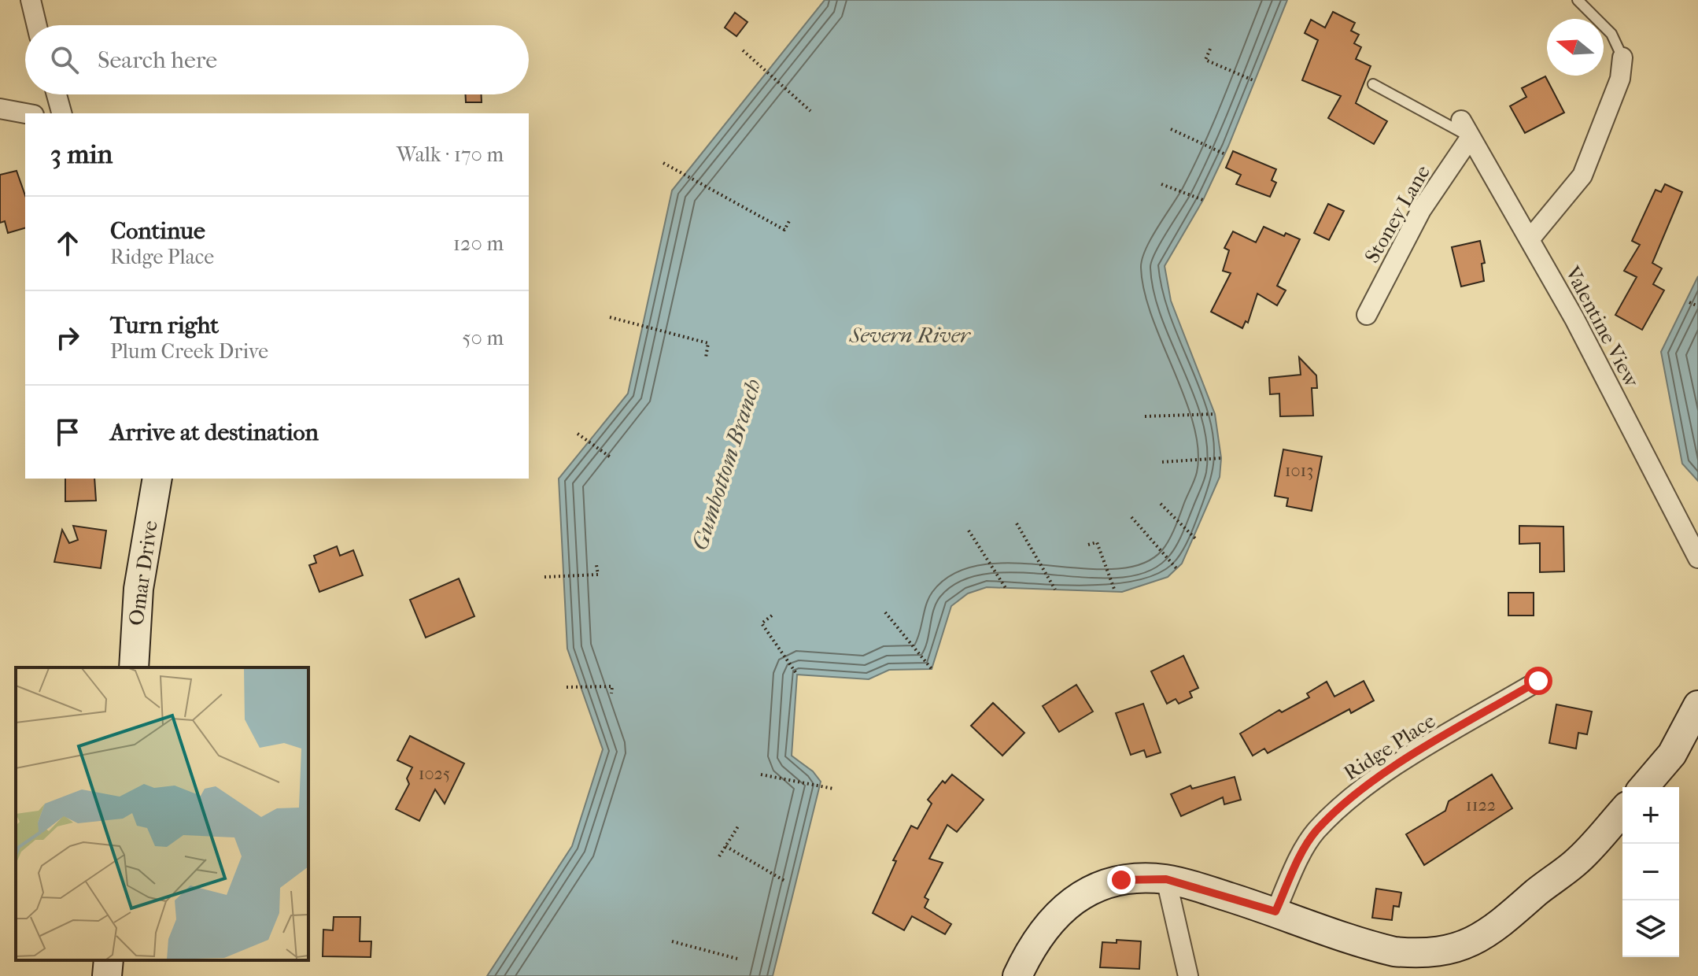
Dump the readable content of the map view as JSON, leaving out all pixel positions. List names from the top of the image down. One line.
{"streets":{"street":["Stoney Lane","Valentine View","Omar Drive","Ridge Place"]},"crossings":[["Stoney Lane","Valentine View"]],"water":["Severn River","Gumbottom Branch"],"house_numbers":["1013","1025","1122"],"north":"left","page":{"search":"Search here","heading":["3 min","Walk · 170 m"],"list":[["Continue","Ridge Place","120 m"],["Turn right","Plum Creek Drive","50 m"],"Arrive at destination"],"map_buttons":["+","−"]}}
